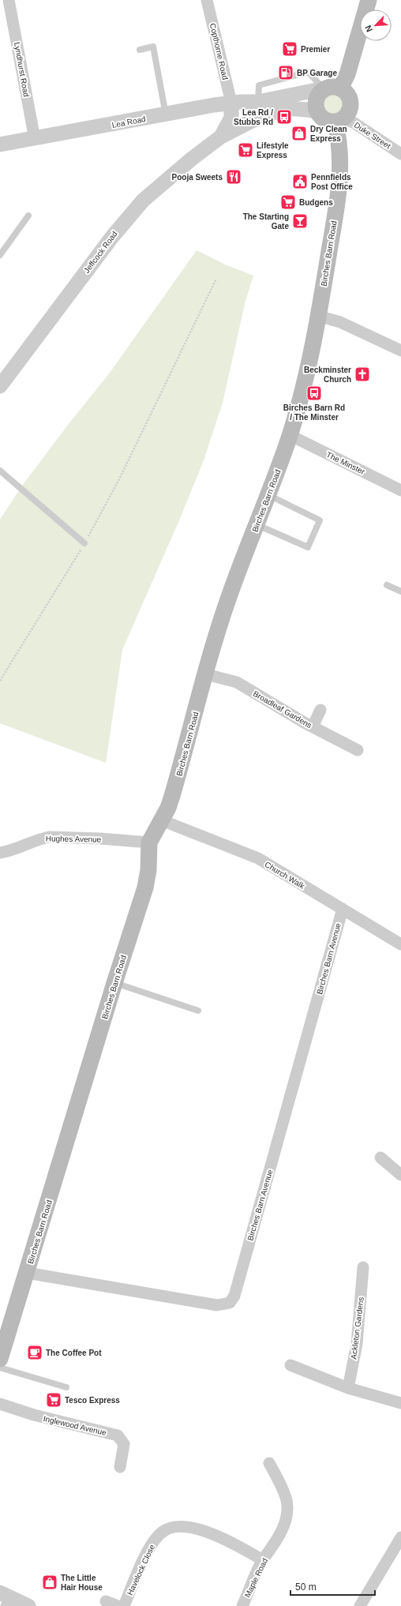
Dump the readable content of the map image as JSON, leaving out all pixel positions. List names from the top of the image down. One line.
{"streets":{"main road":["Birches Barn Road"],"street":["Copthorne Road","Lyndhurst Road","Lea Road","Duke Street","Jeffcock Road","The Minster","Broadleaf Gardens","Hughes Avenue","Church Walk","Birches Barn Avenue","Ackleton Gardens","Inglewood Avenue","Havelock Close","Maple Road"]},"crossings":[["Copthorne Road","Lea Road"],["Copthorne Road","Jeffcock Road"],["Lyndhurst Road","Lea Road"],["Lea Road","Duke Street"],["Lea Road","Jeffcock Road"],["Lea Road","Birches Barn Road"],["Duke Street","Birches Barn Road"],["Birches Barn Road","The Minster"],["Birches Barn Road","Broadleaf Gardens"],["Birches Barn Road","Hughes Avenue"],["Birches Barn Road","Church Walk"],["Birches Barn Road","Birches Barn Avenue"],["Church Walk","Birches Barn Avenue"],["Havelock Close","Maple Road"]],"places":{"supermarket":["Premier","Lifestyle Express","Budgens","Tesco Express"],"fuel station":["BP Garage"],"bus stop":["Lea Rd / Stubbs Rd","Birches Barn Rd / The Minster"],"shop":["Dry Clean Express","The Little Hair House"],"restaurant":["Pooja Sweets"],"public building":["Pennfields Post Office"],"bar":["The Starting Gate"],"church":["Beckminster Church"],"cafe":["The Coffee Pot"]},"scale_bar":"50 m","north":"bottom left"}
